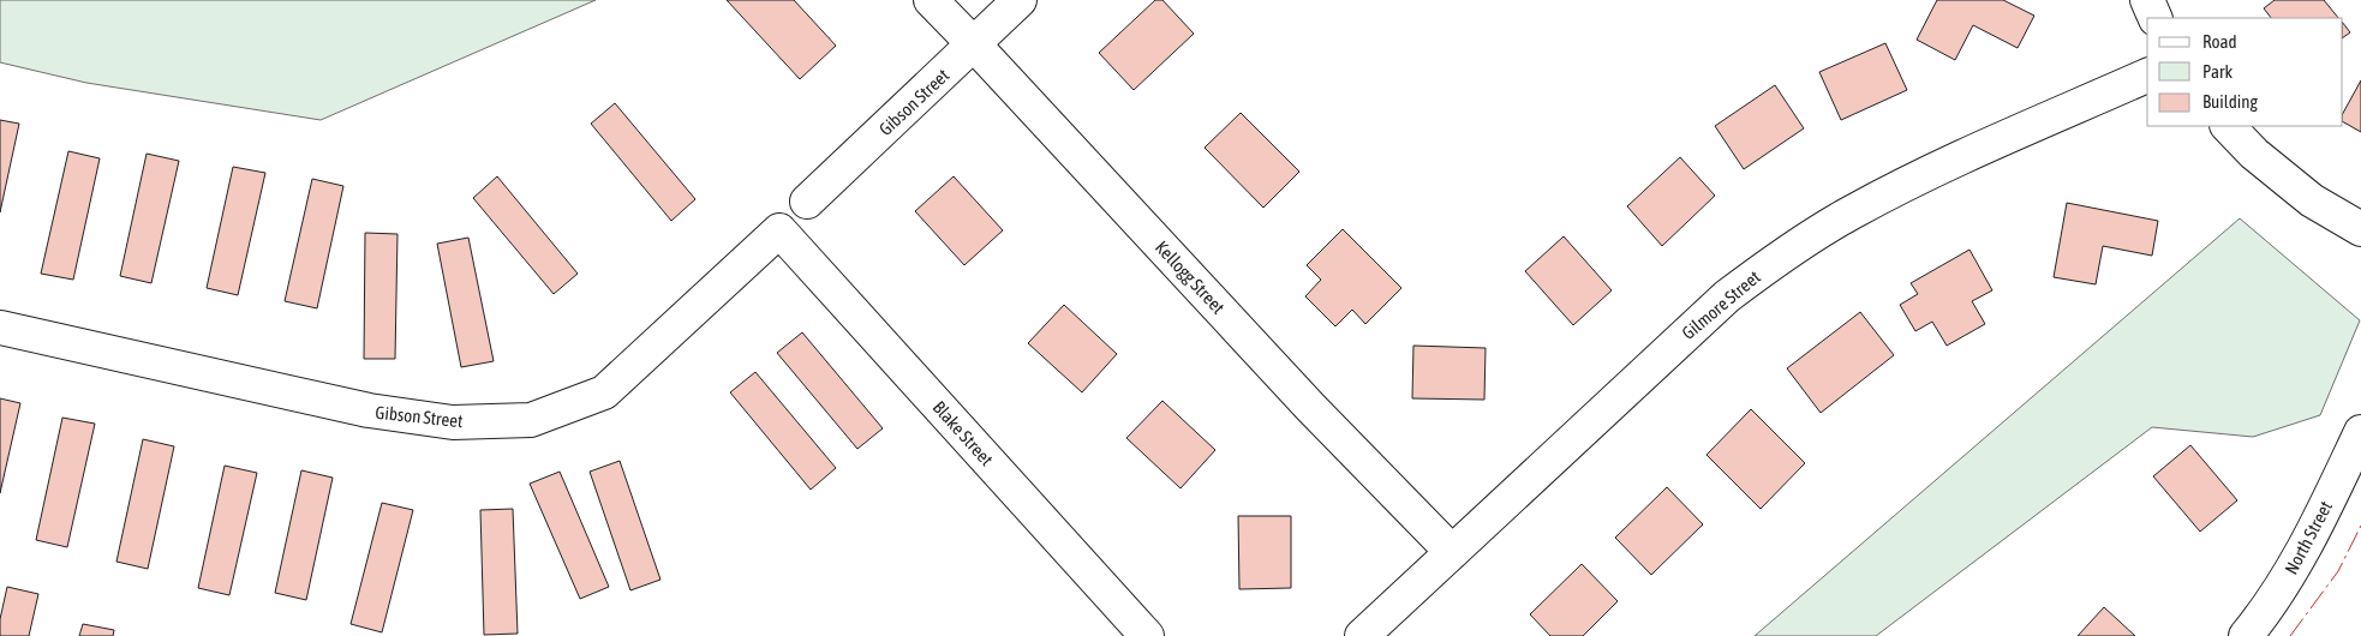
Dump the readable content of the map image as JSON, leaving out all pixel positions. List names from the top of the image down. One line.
{"streets":{"street":["Gibson Street","Kellogg Street","Gilmore Street","Blake Street","North Street"]},"crossings":[["Gibson Street","Kellogg Street"],["Gibson Street","Blake Street"],["Kellogg Street","Gilmore Street"]],"legend":["Road","Park","Building"]}
